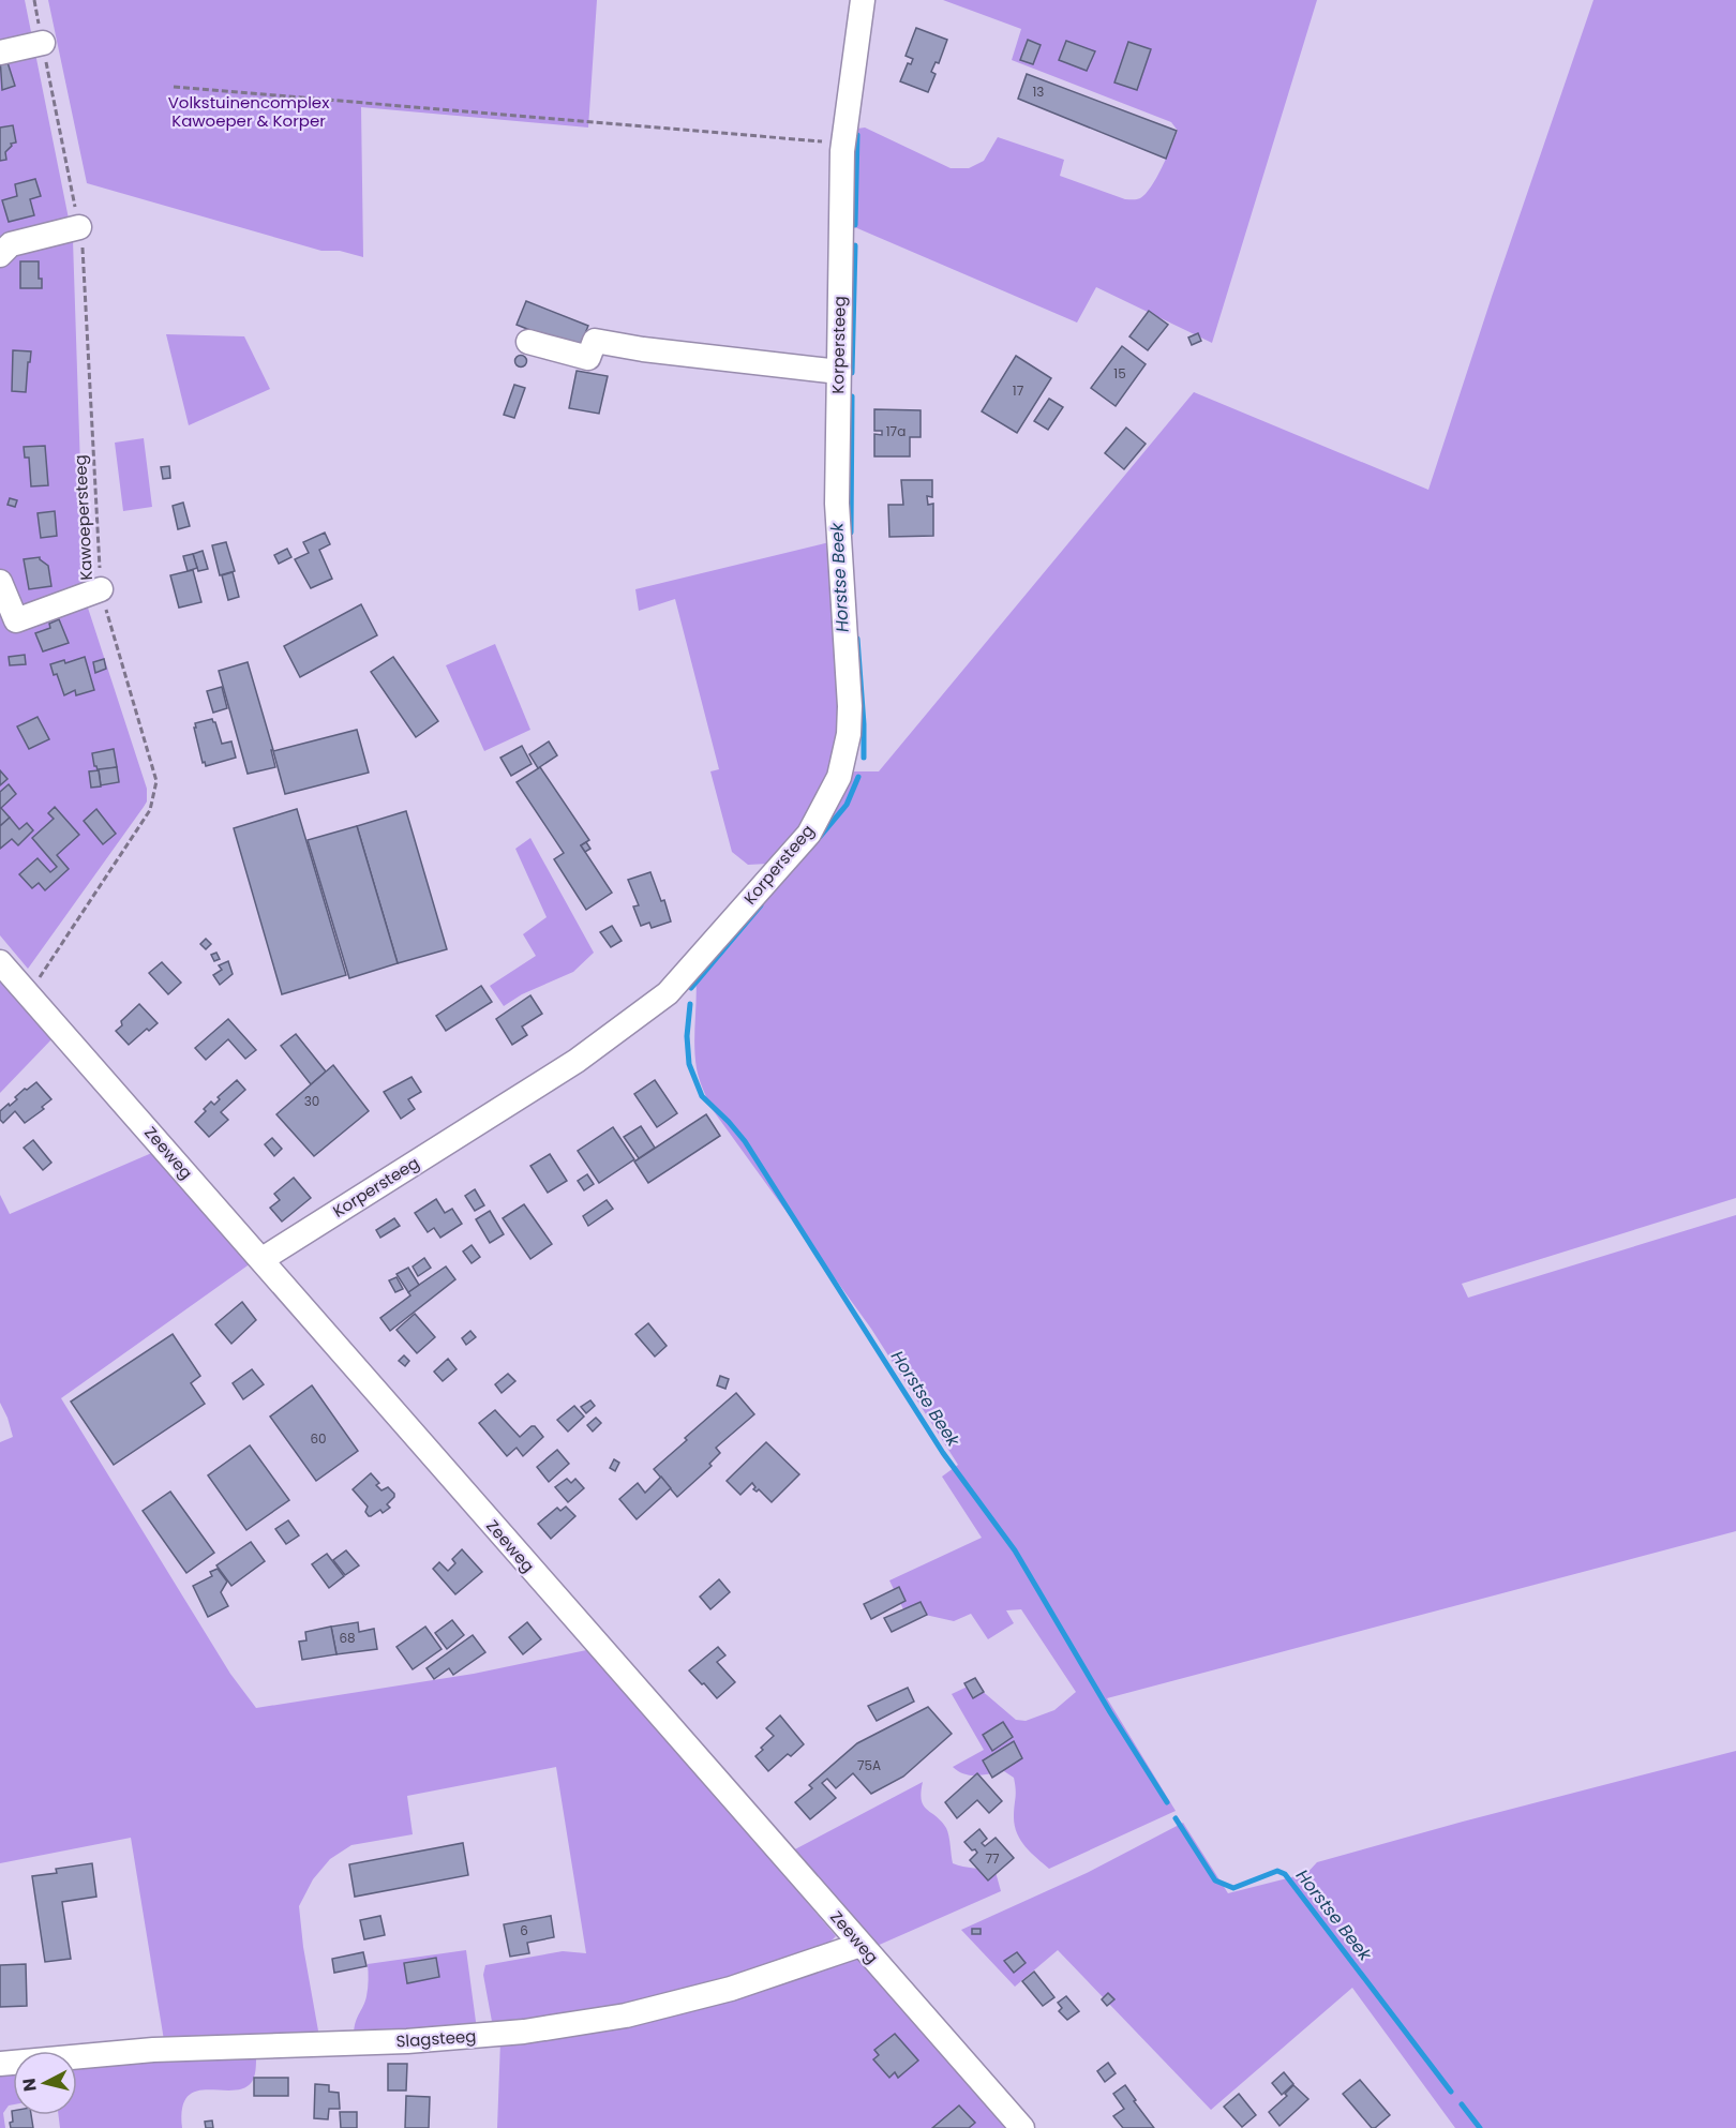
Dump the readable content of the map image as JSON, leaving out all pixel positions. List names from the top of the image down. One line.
{"streets":{"street":["Korpersteeg","Zeeweg","Slagsteeg"],"path":["Kawoepersteeg"]},"crossings":[["Korpersteeg","Zeeweg"],["Kawoepersteeg","Zeeweg"],["Zeeweg","Slagsteeg"]],"water":["Horstse Beek"],"parks":["Volkstuinencomplex Kawoeper & Korper"],"house_numbers":["13","15","17","17a","30","60","68","75A","77","6"],"north":"left"}
